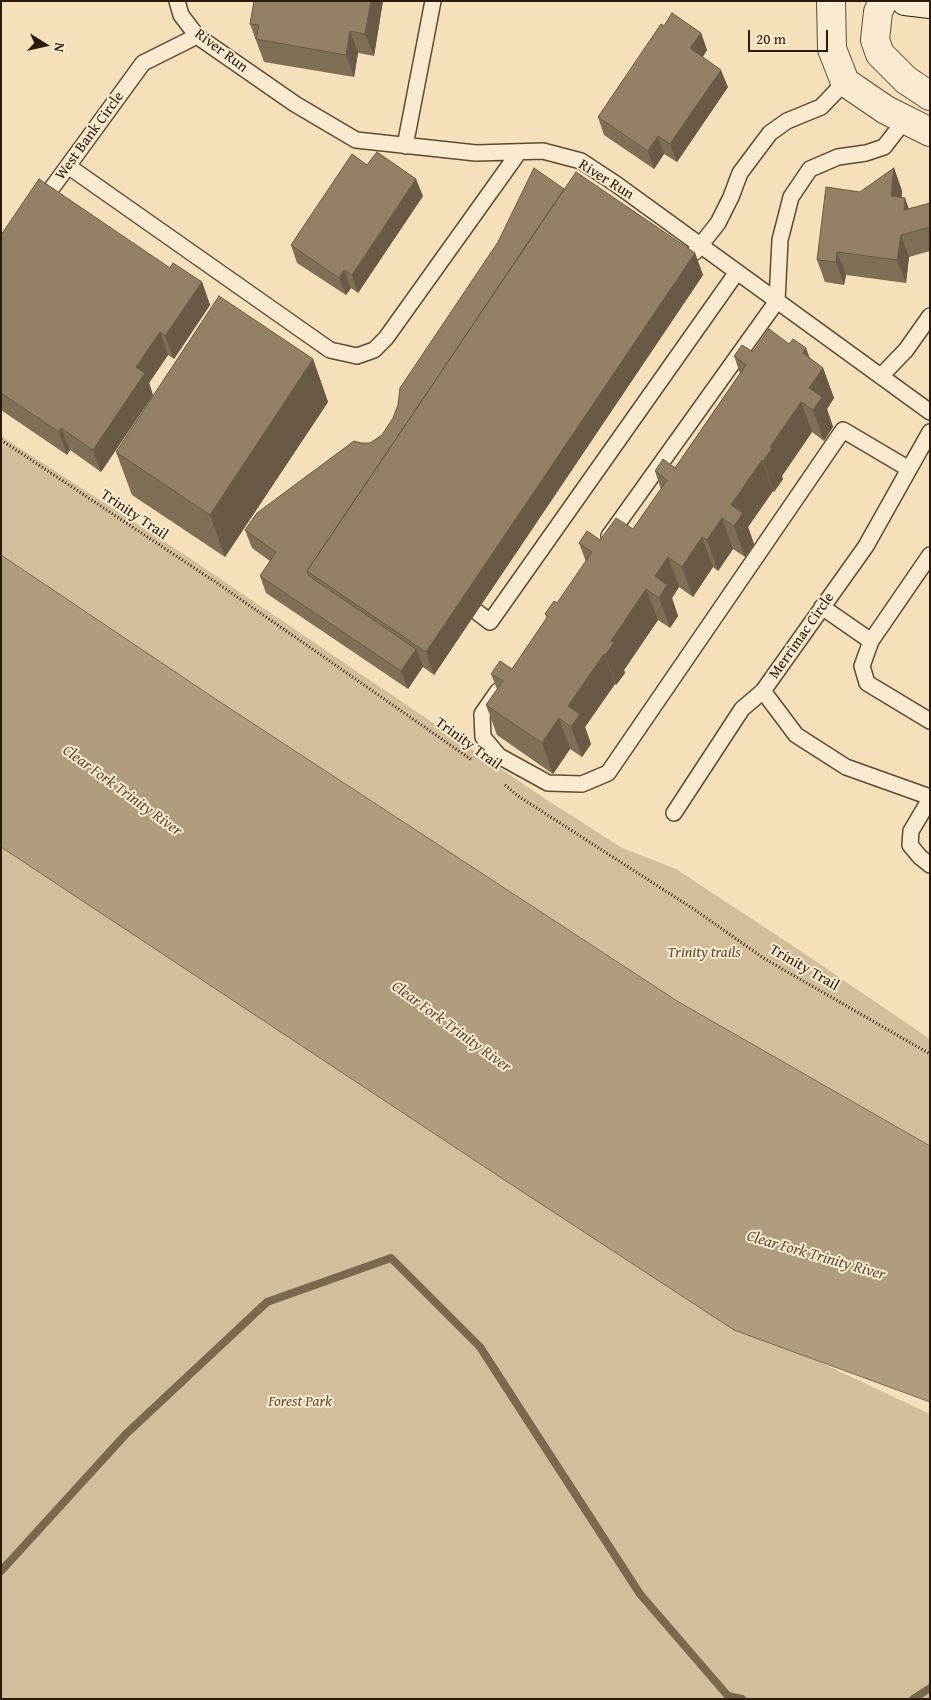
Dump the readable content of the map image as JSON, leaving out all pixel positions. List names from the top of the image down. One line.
{"streets":{"lane":["River Run","West Bank Circle","Merrimac Circle"],"path":["Trinity Trail"]},"crossings":[["River Run","West Bank Circle"]],"water":["Clear Fork Trinity River"],"parks":["Trinity trails","Forest Park"],"scale_bar":"20 m","north":"right"}
